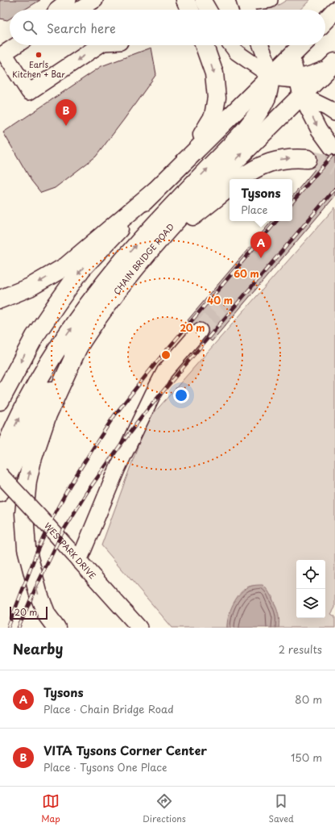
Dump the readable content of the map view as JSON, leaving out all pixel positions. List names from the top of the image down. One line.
{"streets":{"main road":["CHAIN BRIDGE ROAD"],"street":["WESTPARK DRIVE"]},"places":["Earls Kitchen + Bar"],"scale_bar":"20 m","page":{"search":"Search here","pins":["B","A"],"popup":["Tysons","Place"],"scale":"20 m","heading":["Nearby","2 results"],"list":[{"mark":"A","name":"Tysons","note":"Place · Chain Bridge Road","value":"80 m"},{"mark":"B","name":"VITA Tysons Corner Center","note":"Place · Tysons One Place","value":"150 m"}],"nav":["Map","Directions","Saved"]},"rings":["60 m","40 m","20 m"]}
